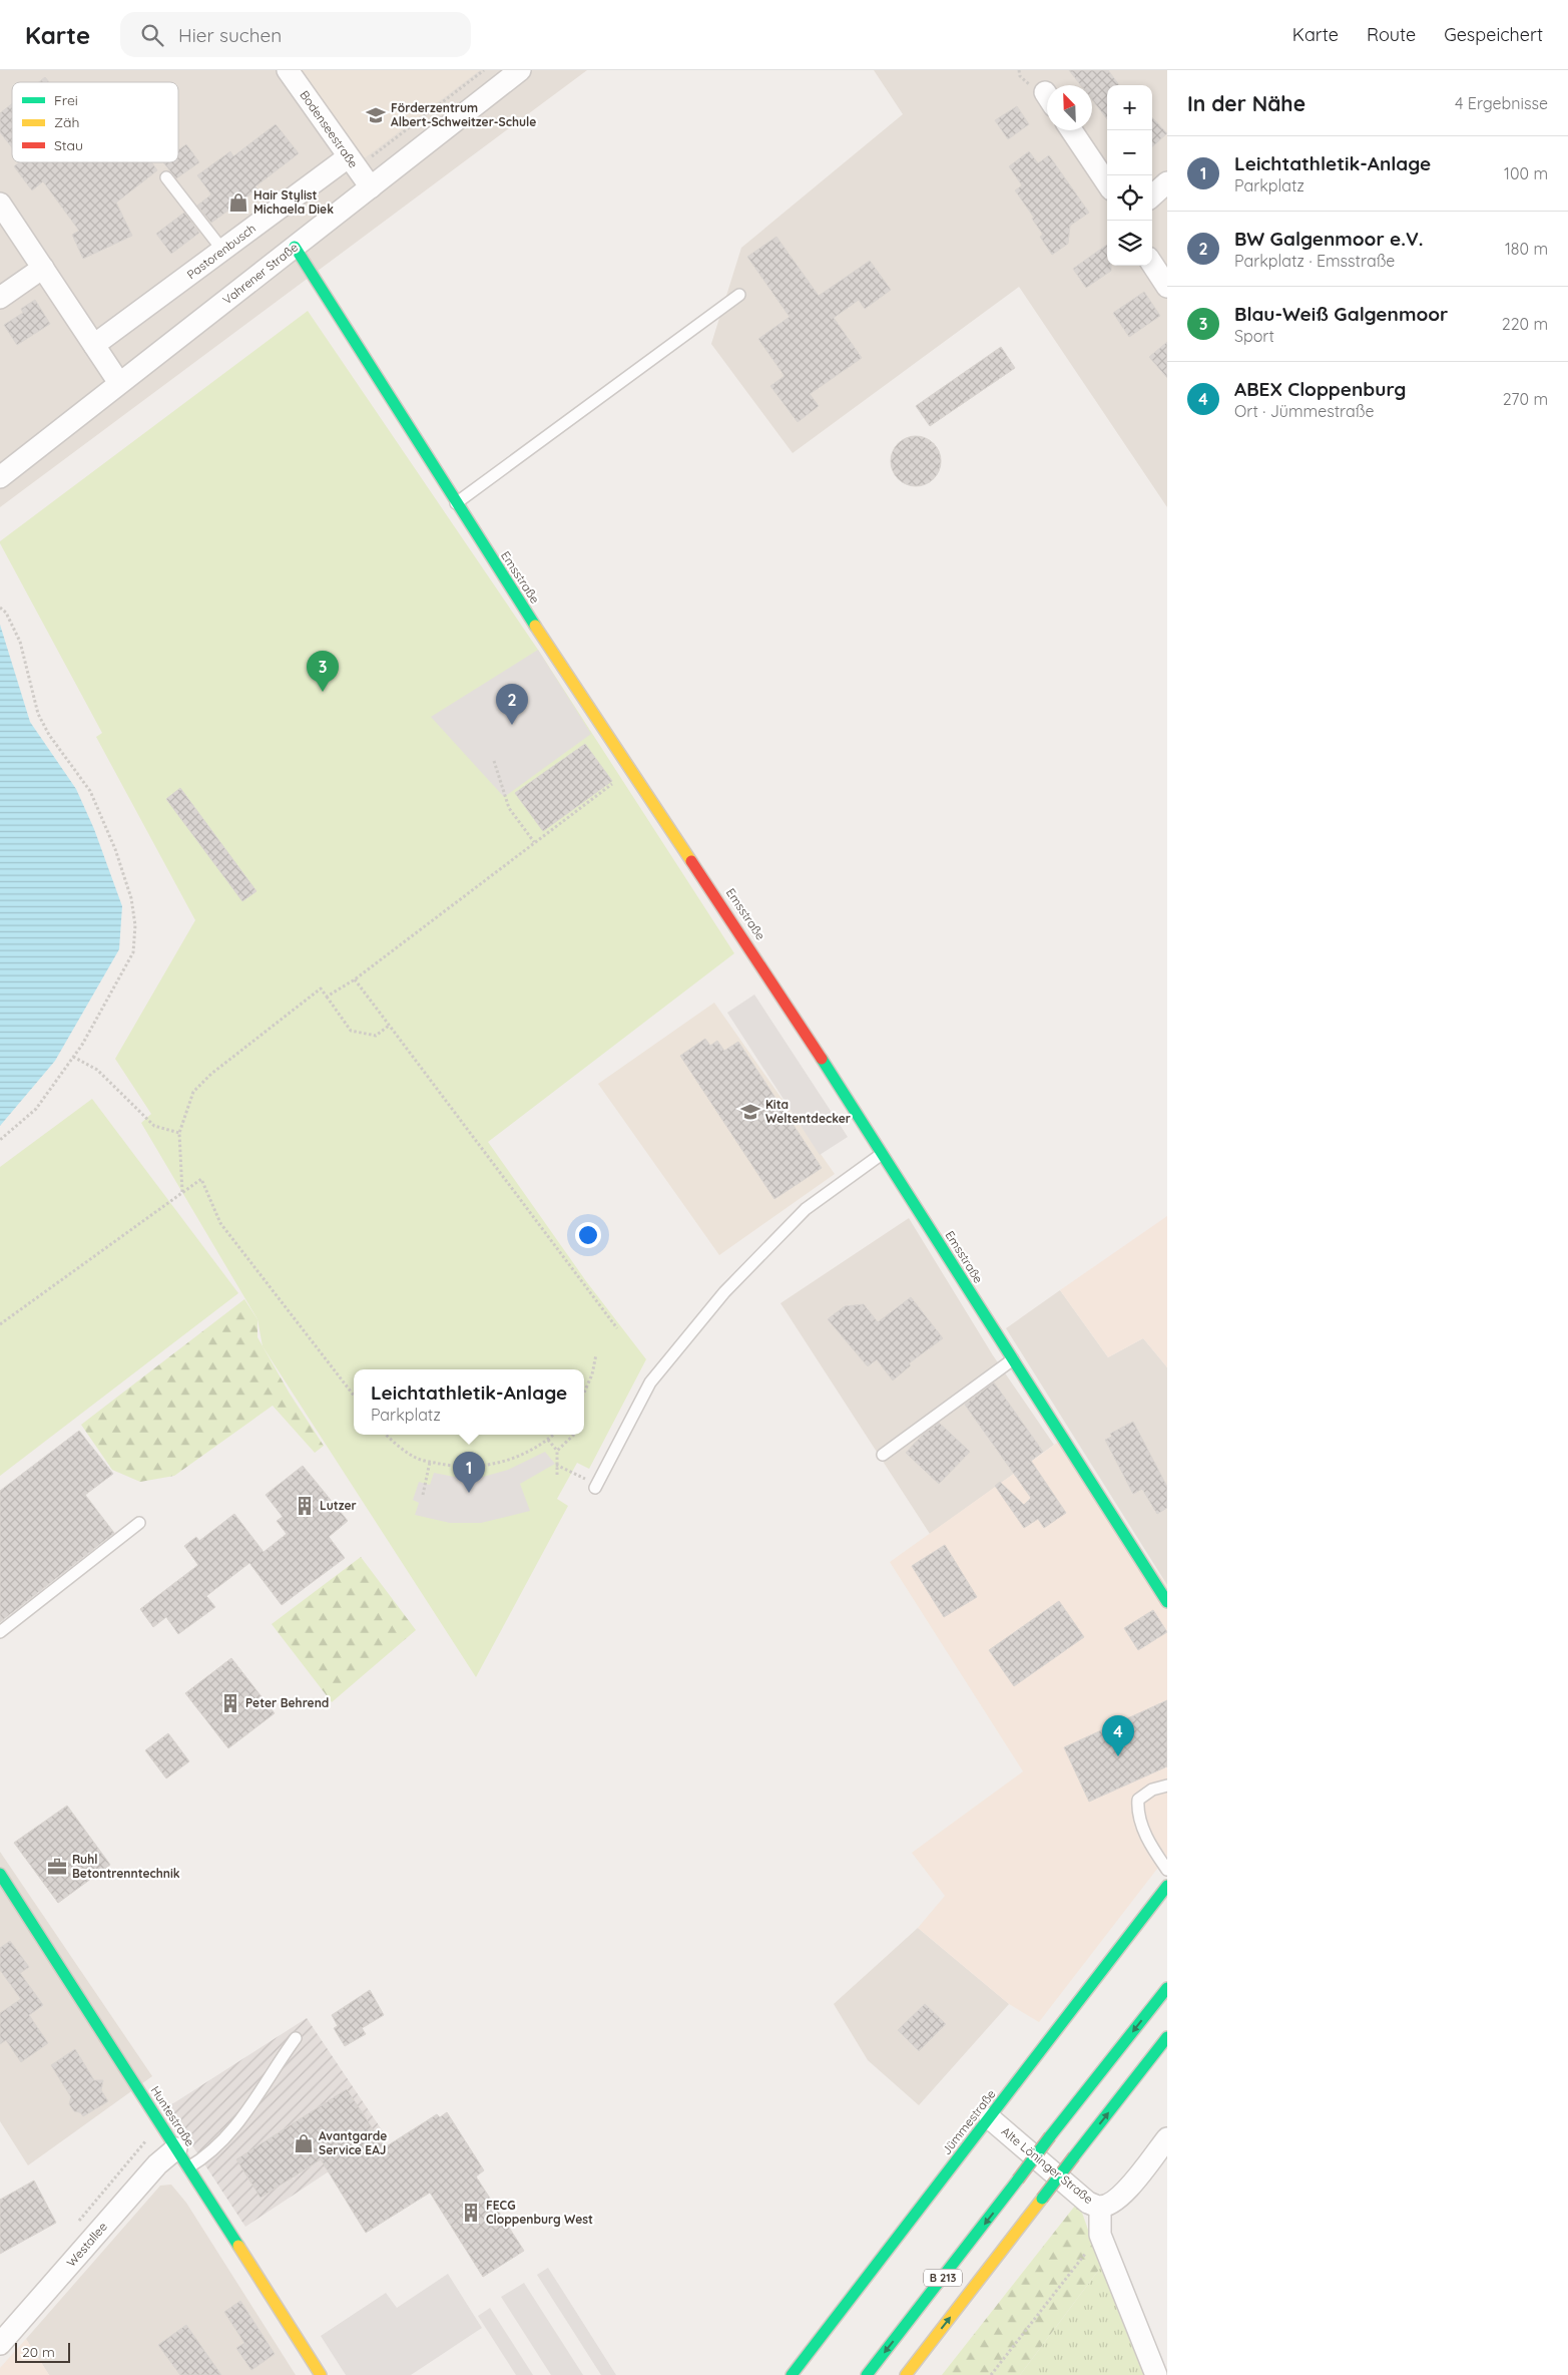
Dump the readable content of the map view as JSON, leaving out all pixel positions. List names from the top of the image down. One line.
{"streets":{"main road":["Emsstraße","Huntestraße","Jümmestraße","B 213"],"street":["Bodenseestraße","Pastorenbusch","Vahrener Straße","Alte Löninger Straße","Westallee"]},"crossings":[["Bodenseestraße","Pastorenbusch"],["Bodenseestraße","Vahrener Straße"],["Vahrener Straße","Emsstraße"],["Huntestraße","Westallee"],["Jümmestraße","Alte Löninger Straße"]],"places":{"school or university":["Förderzentrum Albert-Schweitzer-Schule","Kita Weltentdecker"],"shop":["Hair Stylist Michaela Diek","Avantgarde Service EAJ"],"building":["Lutzer","Peter Behrend","FECG Cloppenburg West"],"office":["Ruhl Betontrenntechnik"]},"legend":["Frei","Zäh","Stau"],"scale_bar":"20 m","north":"top left","page":{"header":"Karte","search":"Hier suchen","nav":["Karte","Route","Gespeichert"],"heading":["In der Nähe","4 Ergebnisse"],"map_buttons":["+","−"],"list":[{"mark":"1","name":"Leichtathletik-Anlage","note":"Parkplatz","value":"100 m"},{"mark":"2","name":"BW Galgenmoor e.V.","note":"Parkplatz · Emsstraße","value":"180 m"},{"mark":"3","name":"Blau-Weiß Galgenmoor","note":"Sport","value":"220 m"},{"mark":"4","name":"ABEX Cloppenburg","note":"Ort · Jümmestraße","value":"270 m"}],"pins":["3","2","1","4"],"popup":["Leichtathletik-Anlage","Parkplatz"],"scale":"20 m"}}
